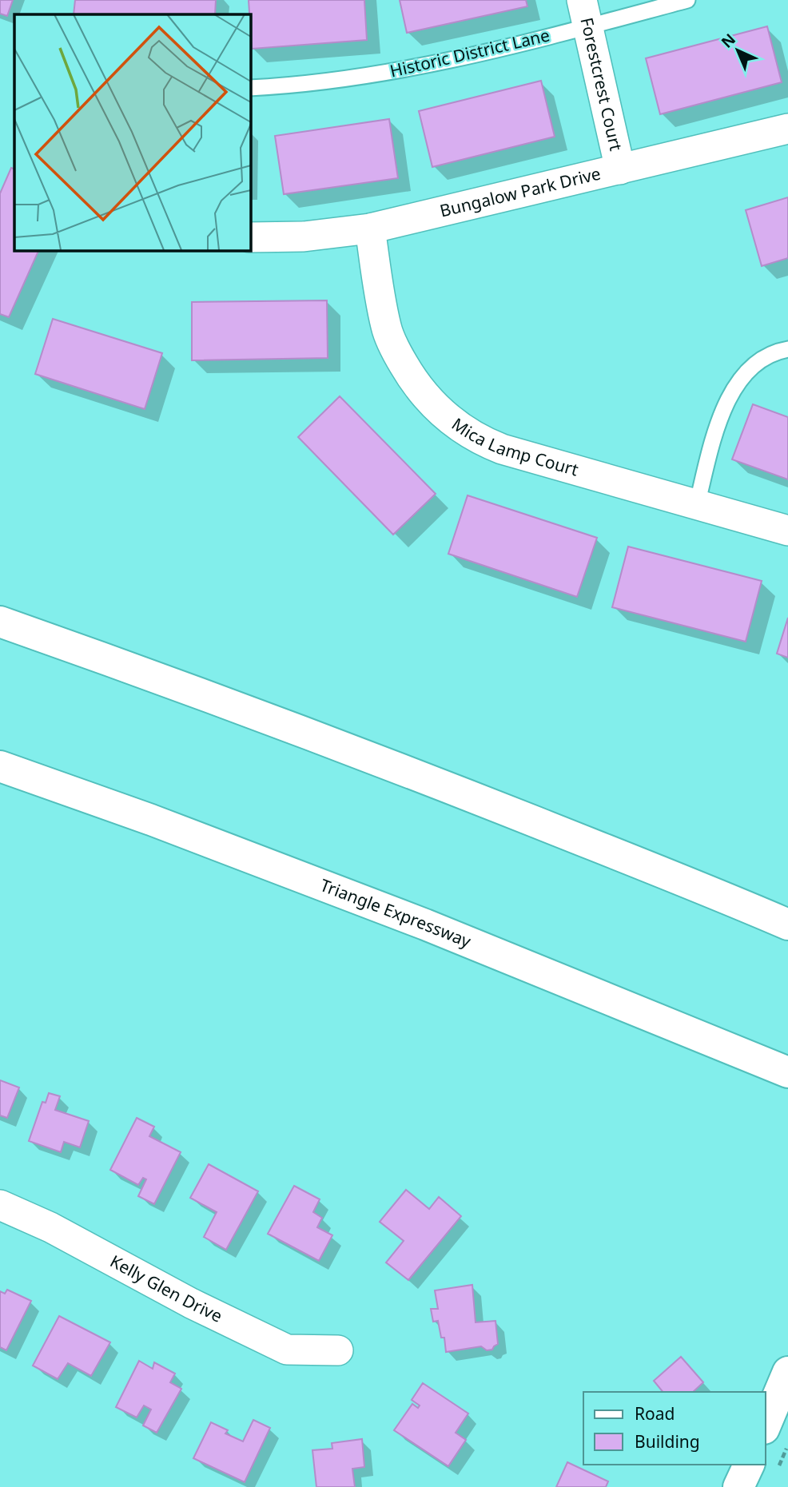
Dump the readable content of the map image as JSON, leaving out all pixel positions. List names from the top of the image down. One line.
{"streets":{"main road":["Triangle Expressway"],"street":["Forestcrest Court","Bungalow Park Drive","Mica Lamp Court","Kelly Glen Drive"],"lane":["Historic District Lane"]},"crossings":[["Historic District Lane","Forestcrest Court"],["Forestcrest Court","Bungalow Park Drive"],["Bungalow Park Drive","Mica Lamp Court"]],"legend":["Road","Building"],"north":"top left"}
